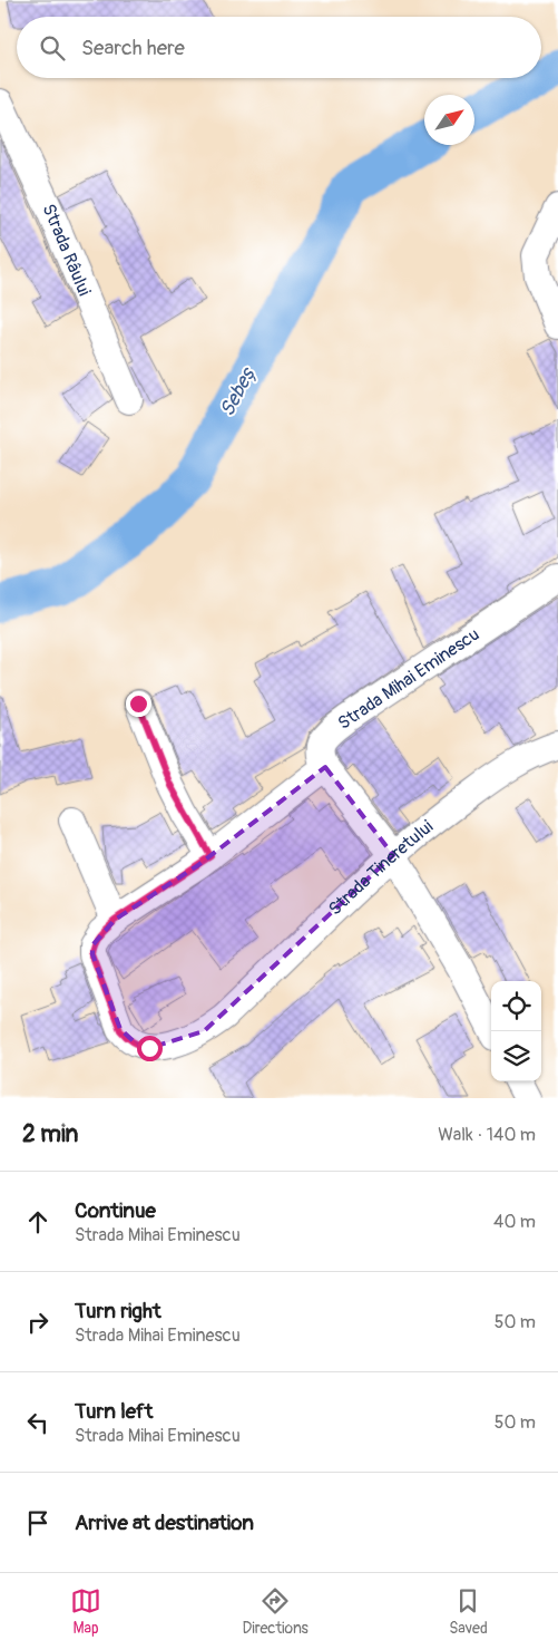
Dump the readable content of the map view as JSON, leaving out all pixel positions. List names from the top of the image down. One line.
{"streets":{"street":["Strada Râului","Strada Mihai Eminescu","Strada Tineretului"]},"water":["Sebeș"],"north":"top right","page":{"search":"Search here","heading":["2 min","Walk · 140 m"],"list":[["Continue","Strada Mihai Eminescu","40 m"],["Turn right","Strada Mihai Eminescu","50 m"],["Turn left","Strada Mihai Eminescu","50 m"],"Arrive at destination"],"nav":["Map","Directions","Saved"]}}
